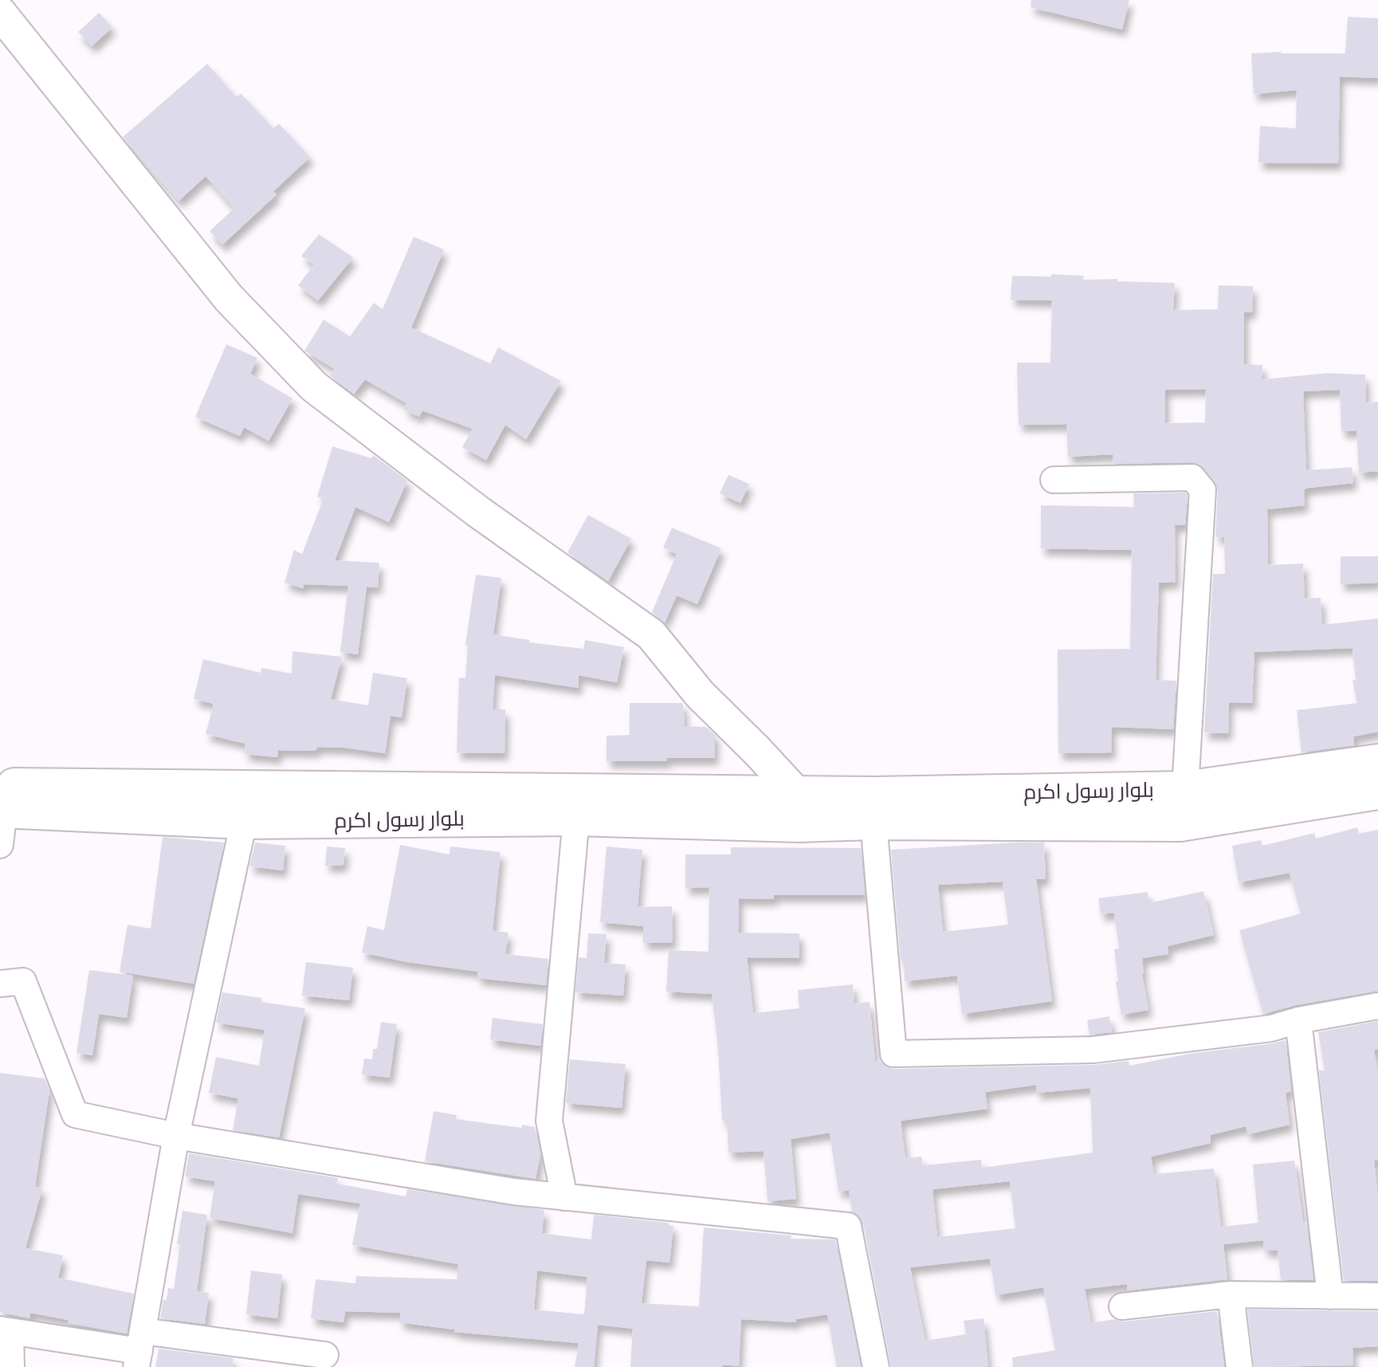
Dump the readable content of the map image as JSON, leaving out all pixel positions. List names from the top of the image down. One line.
{"streets":{"main road":["بلوار رسول اکرم"]}}
